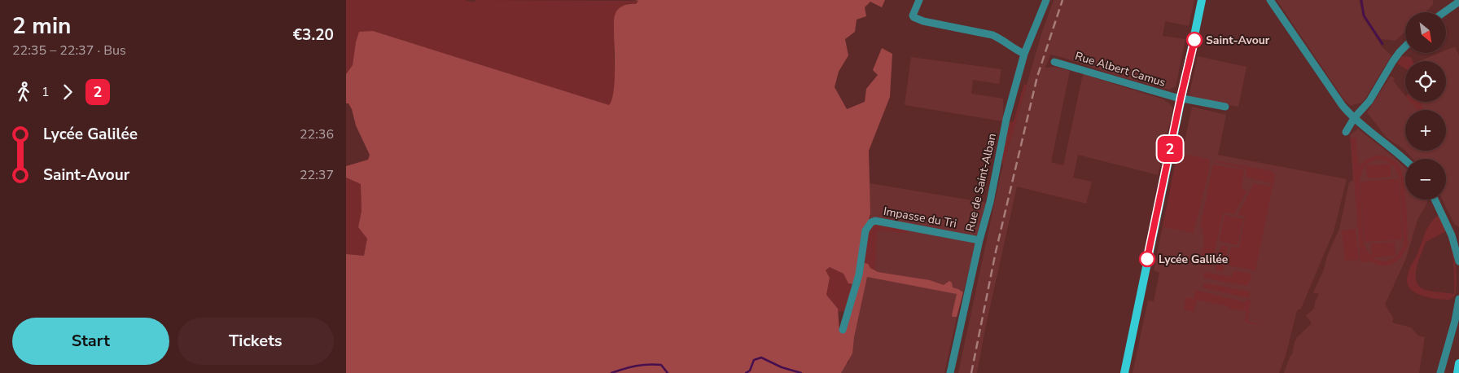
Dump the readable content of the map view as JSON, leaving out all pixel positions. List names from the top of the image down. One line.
{"streets":{"street":["Rue Albert Camus","Rue de Saint-Alban","Impasse du Tri"]},"crossings":[["Rue de Saint-Alban","Impasse du Tri"]],"places":["Saint-Avour","Lycée Galilée"],"lines":["bus line 2"],"north":"bottom right","page":{"heading":["2 min","22:35 – 22:37 · Bus","€3.20"],"on_map":"2","map_buttons":["+","−"],"legs":["1","2"],"list":[{"name":"Lycée Galilée","value":"22:36"},{"name":"Saint-Avour","value":"22:37"}],"buttons":["Start","Tickets"]}}
